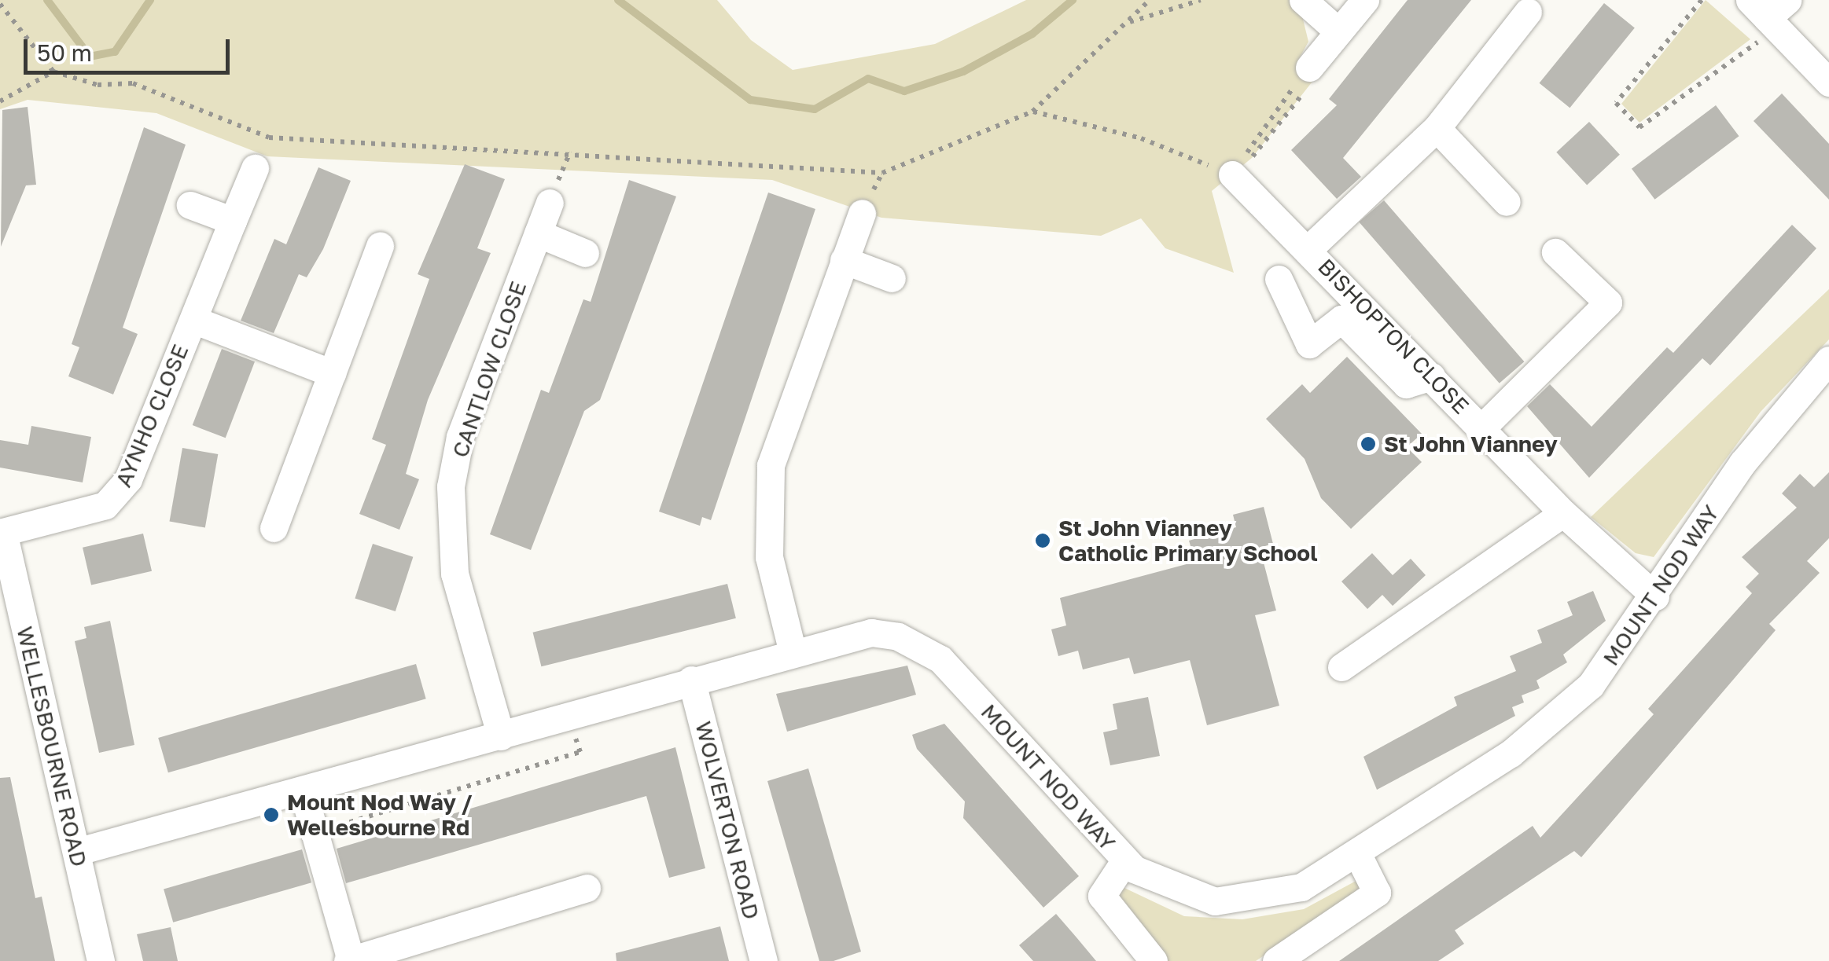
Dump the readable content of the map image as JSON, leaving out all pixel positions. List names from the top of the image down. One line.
{"streets":{"street":["BISHOPTON CLOSE","CANTLOW CLOSE","AYNHO CLOSE","MOUNT NOD WAY","WELLESBOURNE ROAD","WOLVERTON ROAD"]},"crossings":[["BISHOPTON CLOSE","MOUNT NOD WAY"],["CANTLOW CLOSE","MOUNT NOD WAY"],["AYNHO CLOSE","WELLESBOURNE ROAD"],["MOUNT NOD WAY","WELLESBOURNE ROAD"],["MOUNT NOD WAY","WOLVERTON ROAD"]],"places":["St John Vianney","St John Vianney Catholic Primary School","Mount Nod Way / Wellesbourne Rd"],"scale_bar":"50 m"}
